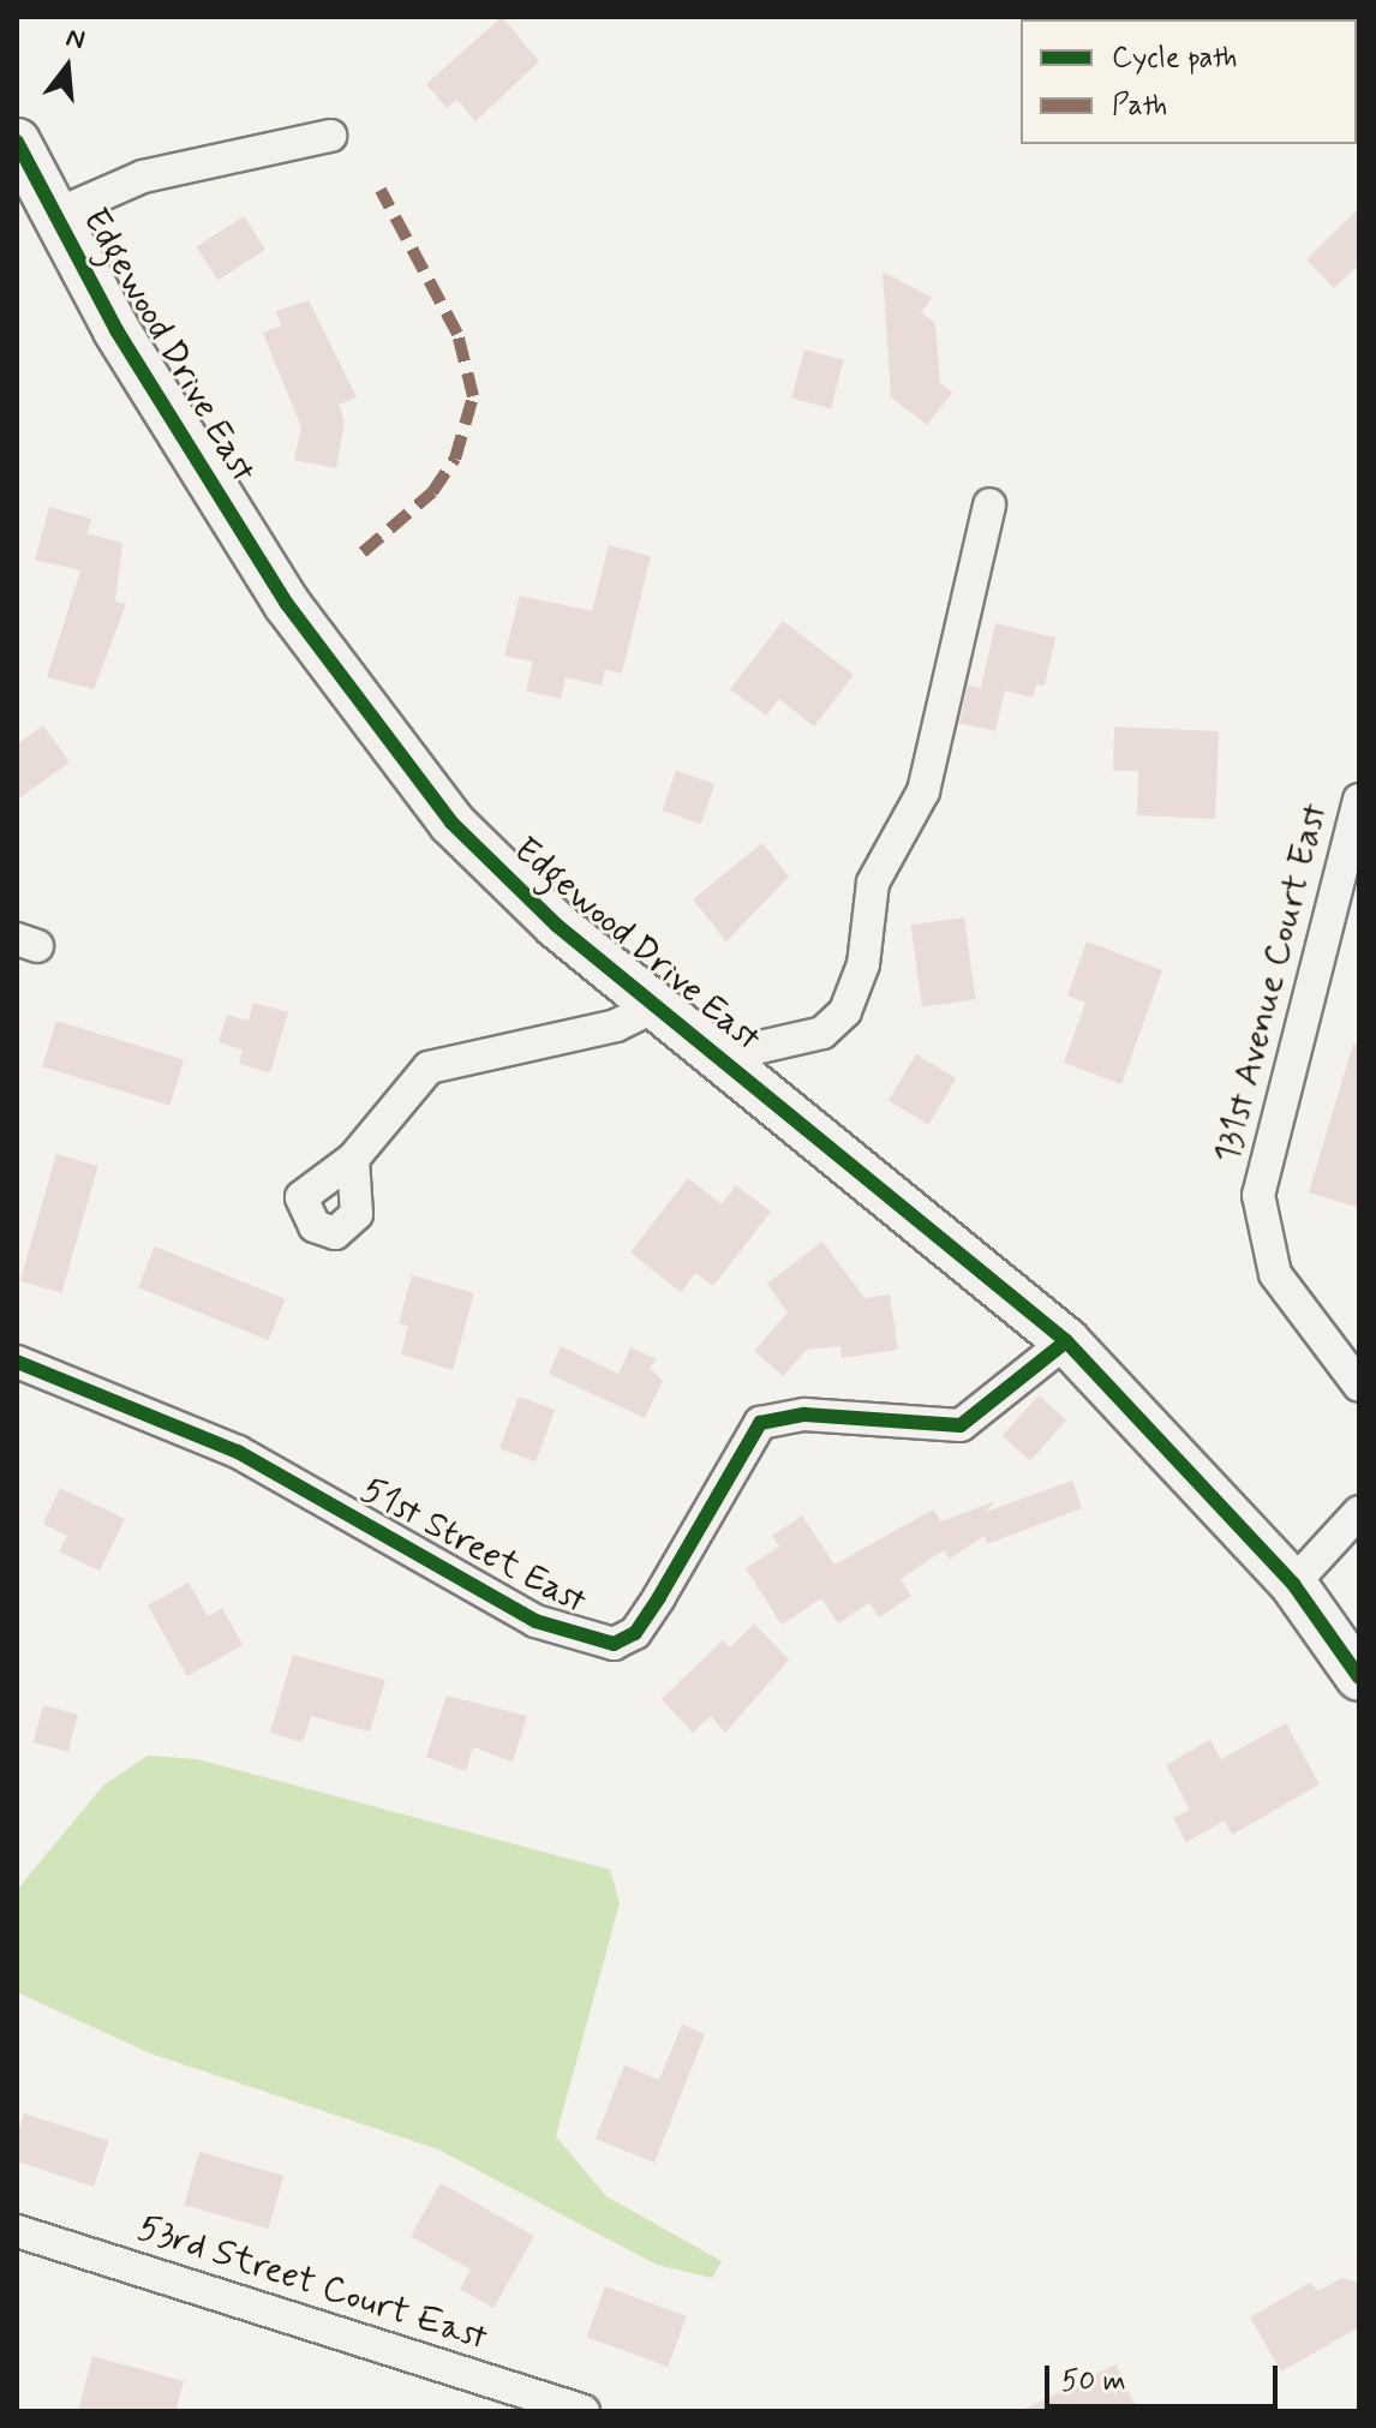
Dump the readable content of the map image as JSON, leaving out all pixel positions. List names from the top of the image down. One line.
{"streets":{"street":["Edgewood Drive East","131st Avenue Court East","51st Street East","53rd Street Court East"]},"crossings":[["Edgewood Drive East","51st Street East"]],"legend":["Cycle path","Path"],"scale_bar":"50 m","north":"top"}
